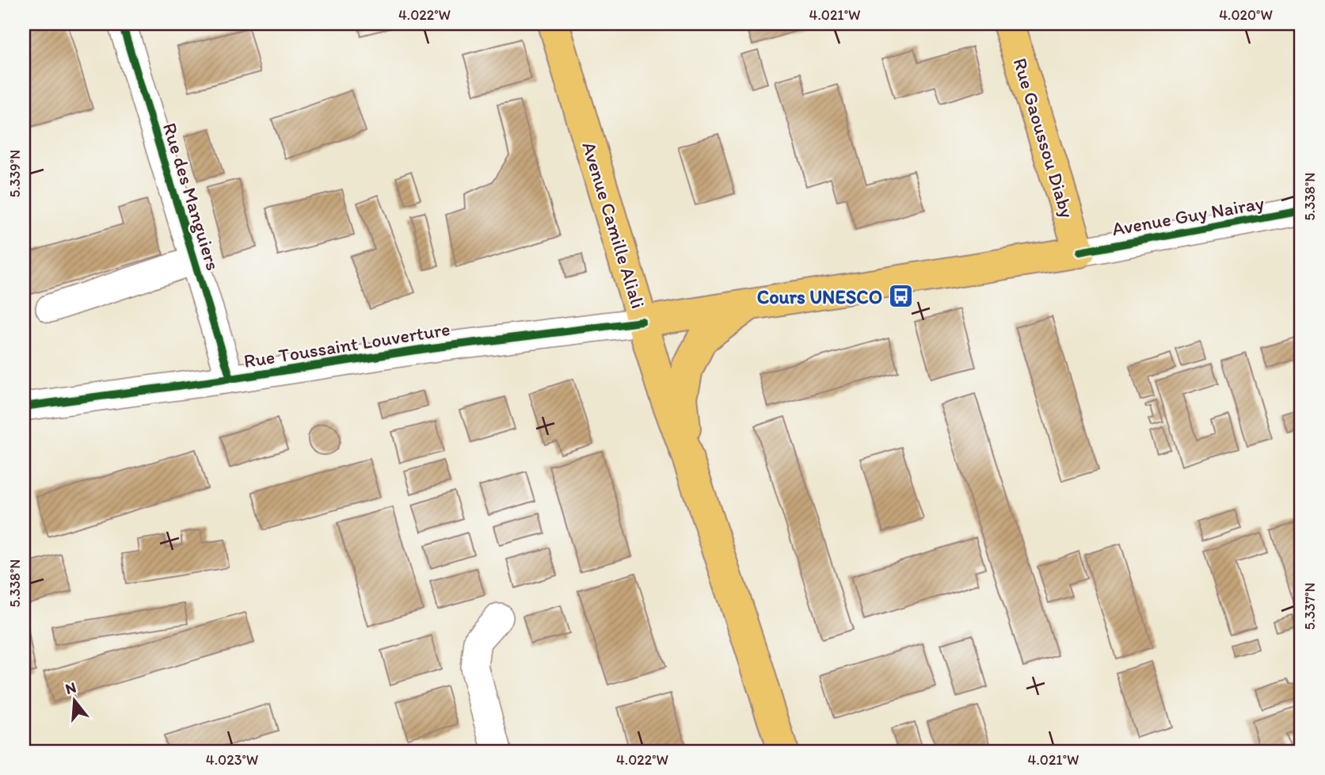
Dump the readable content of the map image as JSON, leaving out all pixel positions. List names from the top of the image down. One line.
{"streets":{"main road":["Rue Gaoussou Diaby","Avenue Guy Nairay","Avenue Camille Aliali"],"street":["Rue des Manguiers","Rue Toussaint Louverture"]},"crossings":[["Rue Gaoussou Diaby","Avenue Guy Nairay"],["Rue des Manguiers","Rue Toussaint Louverture"],["Avenue Guy Nairay","Avenue Camille Aliali"],["Avenue Guy Nairay","Rue Toussaint Louverture"],["Avenue Camille Aliali","Rue Toussaint Louverture"]],"places":{"bus stop":["Cours UNESCO"]},"north":"top","coordinates":["4.022°W","4.021°W","4.020°W","5.339°N","5.338°N","5.337°N","4.023°W"]}
